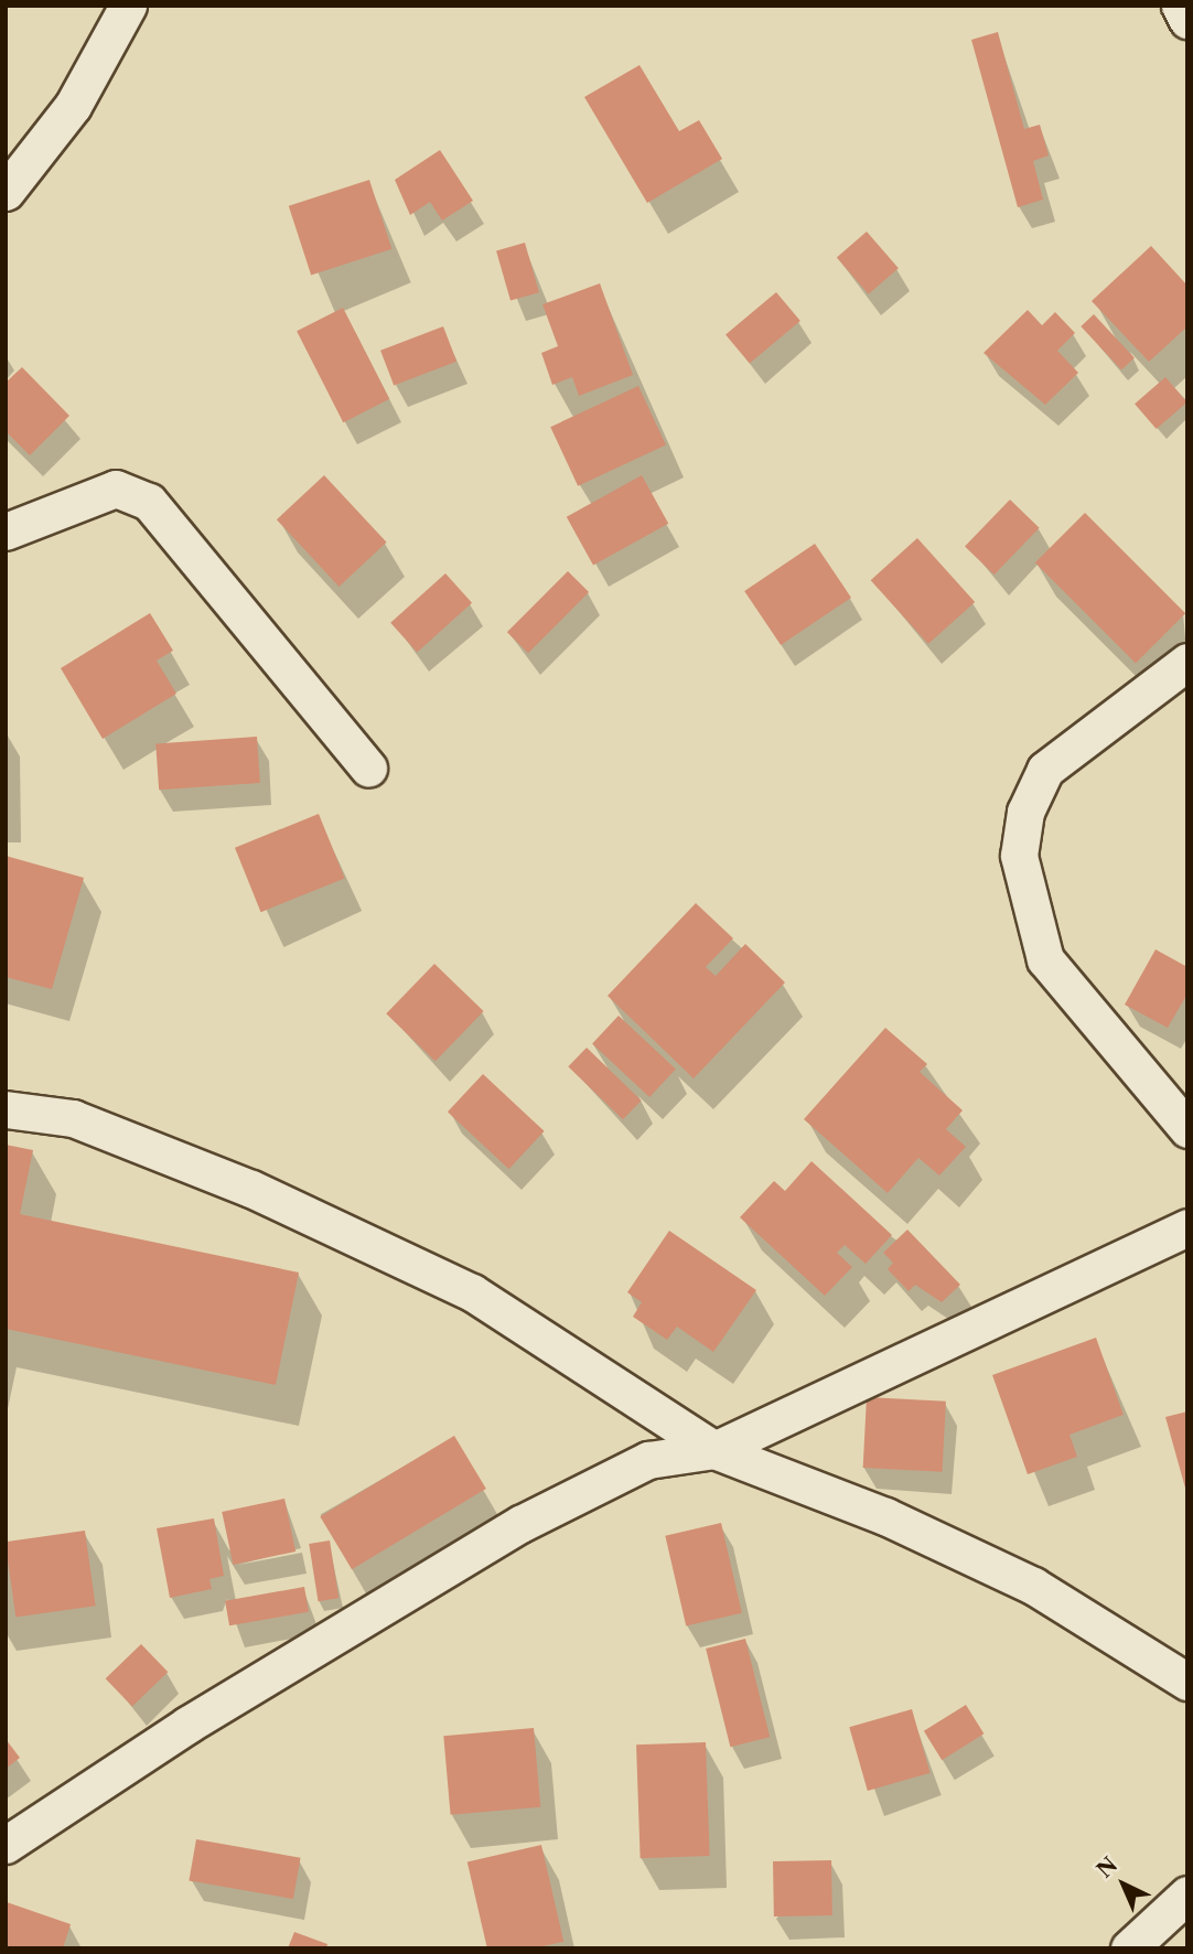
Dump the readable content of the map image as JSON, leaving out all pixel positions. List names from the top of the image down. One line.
{"north":"top left"}
